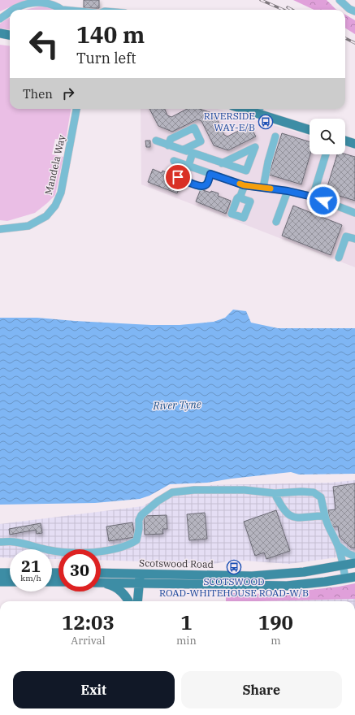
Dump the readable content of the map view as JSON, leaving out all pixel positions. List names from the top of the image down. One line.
{"streets":{"main road":["Scotswood Road"],"street":["Mandela Way"]},"water":["River Tyne"],"places":{"bus stop":["RIVERSIDE WAY-E/B","SCOTSWOOD ROAD-WHITEHOUSE ROAD-W/B"]},"page":{"turn":["140 m","Turn left"],"then":"Then","speed":"21 km/h","limit":"30","eta":["12:03","Arrival","1","min","190","m"],"buttons":["Exit","Share"]}}
